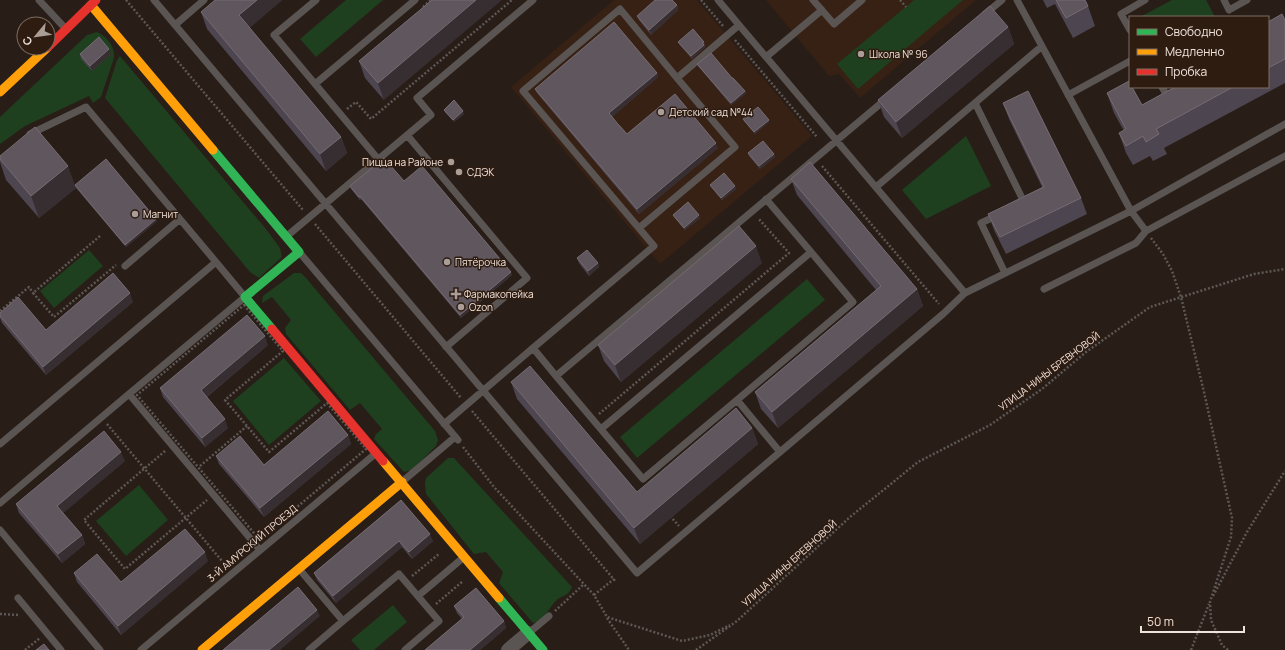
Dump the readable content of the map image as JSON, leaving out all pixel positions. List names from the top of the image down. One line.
{"streets":{"lane":["3-Й АМУРСКИЙ ПРОЕЗД"],"path":["УЛИЦА НИНЫ БРЕВНОВОЙ"]},"places":{"other":["Школа № 96","Детский сад №44","Пицца на Районе","СДЭК","Магнит","Пятёрочка","Ozon"],"health":["Фармакопейка"]},"legend":["Свободно","Медленно","Пробка"],"scale_bar":"50 m","north":"bottom left"}
